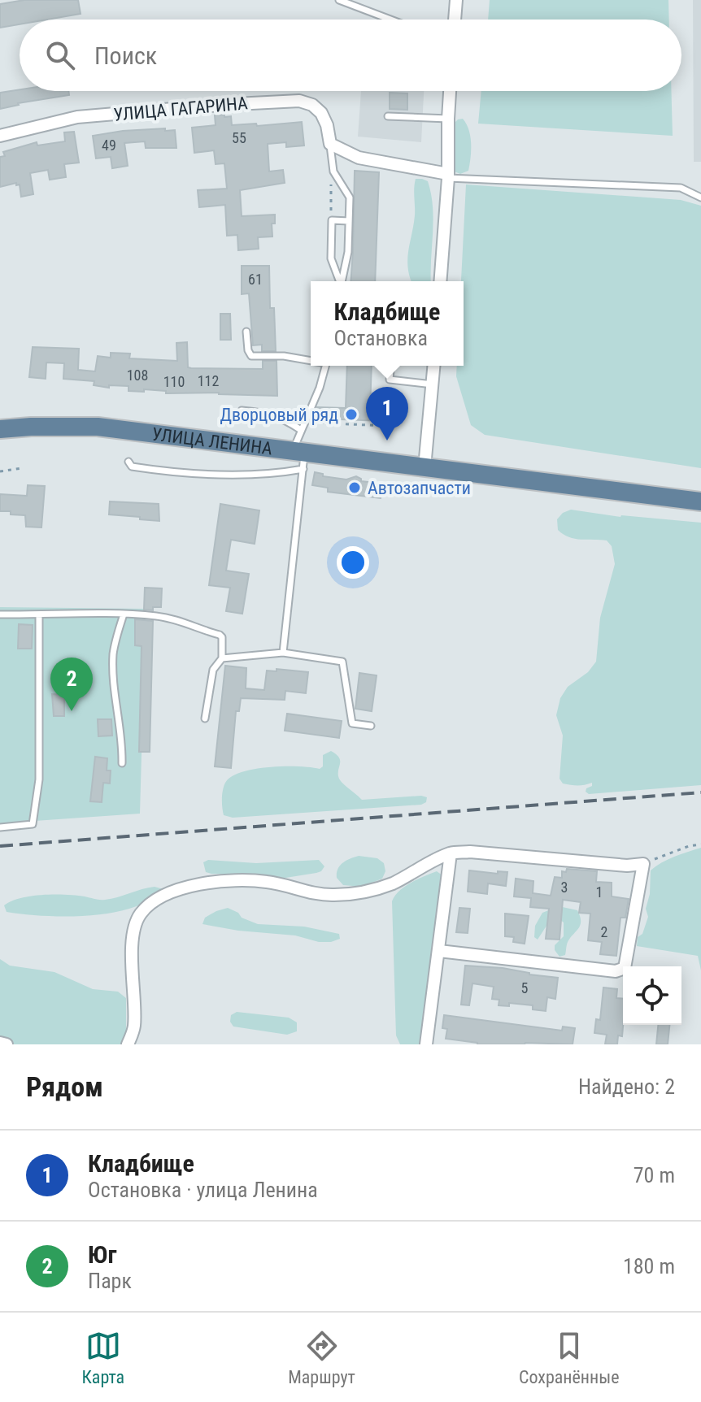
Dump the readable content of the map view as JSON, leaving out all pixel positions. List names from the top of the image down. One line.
{"streets":{"main road":["УЛИЦА ЛЕНИНА"],"street":["УЛИЦА ГАГАРИНА"]},"places":["Дворцовый ряд","Автозапчасти"],"house_numbers":["55","49","61","108","112","110","3","1","2","5"],"page":{"search":"Поиск","popup":["Кладбище","Остановка"],"pins":["1","2"],"heading":["Рядом","Найдено: 2"],"list":[{"mark":"1","name":"Кладбище","note":"Остановка · улица Ленина","value":"70 m"},{"mark":"2","name":"Юг","note":"Парк","value":"180 m"}],"nav":["Карта","Маршрут","Сохранённые"]}}
